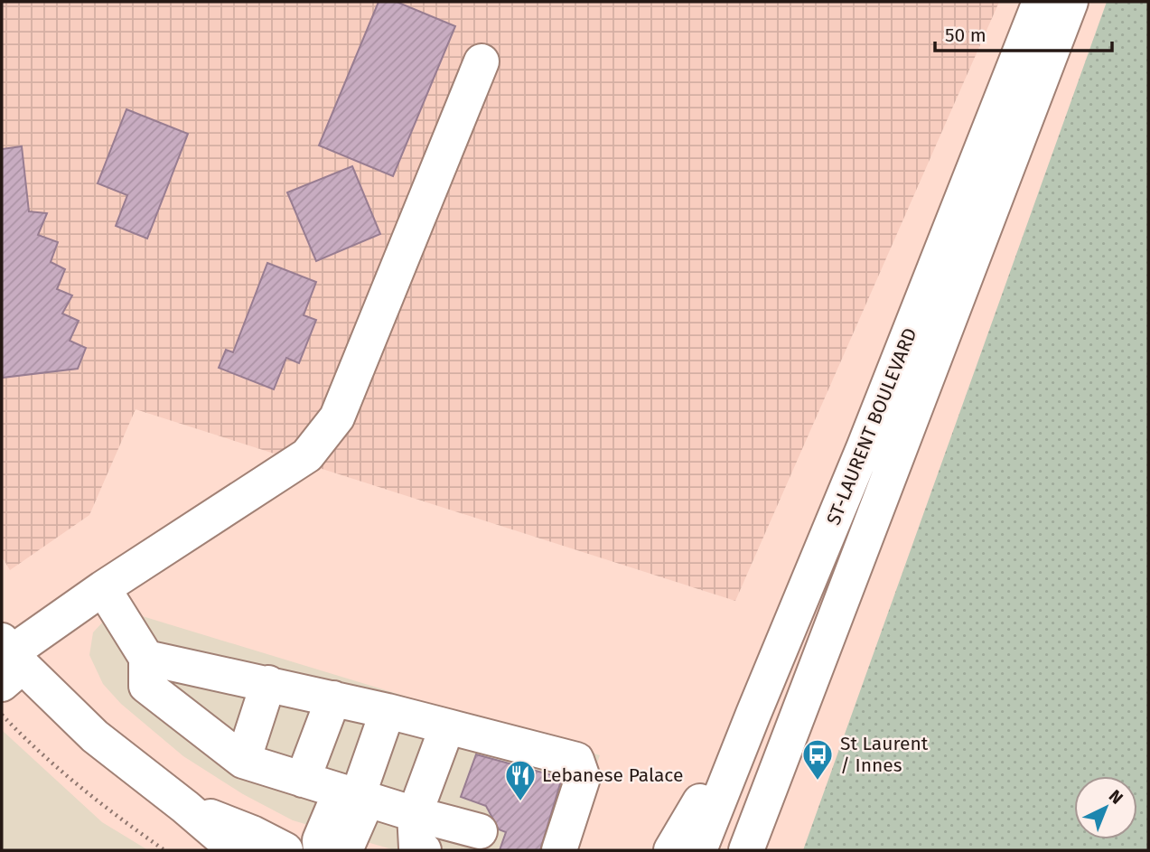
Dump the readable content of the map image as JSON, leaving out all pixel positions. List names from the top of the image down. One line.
{"streets":{"main road":["ST-LAURENT BOULEVARD"]},"places":{"bus stop":["St Laurent / Innes"],"restaurant":["Lebanese Palace"]},"scale_bar":"50 m","north":"top right"}
